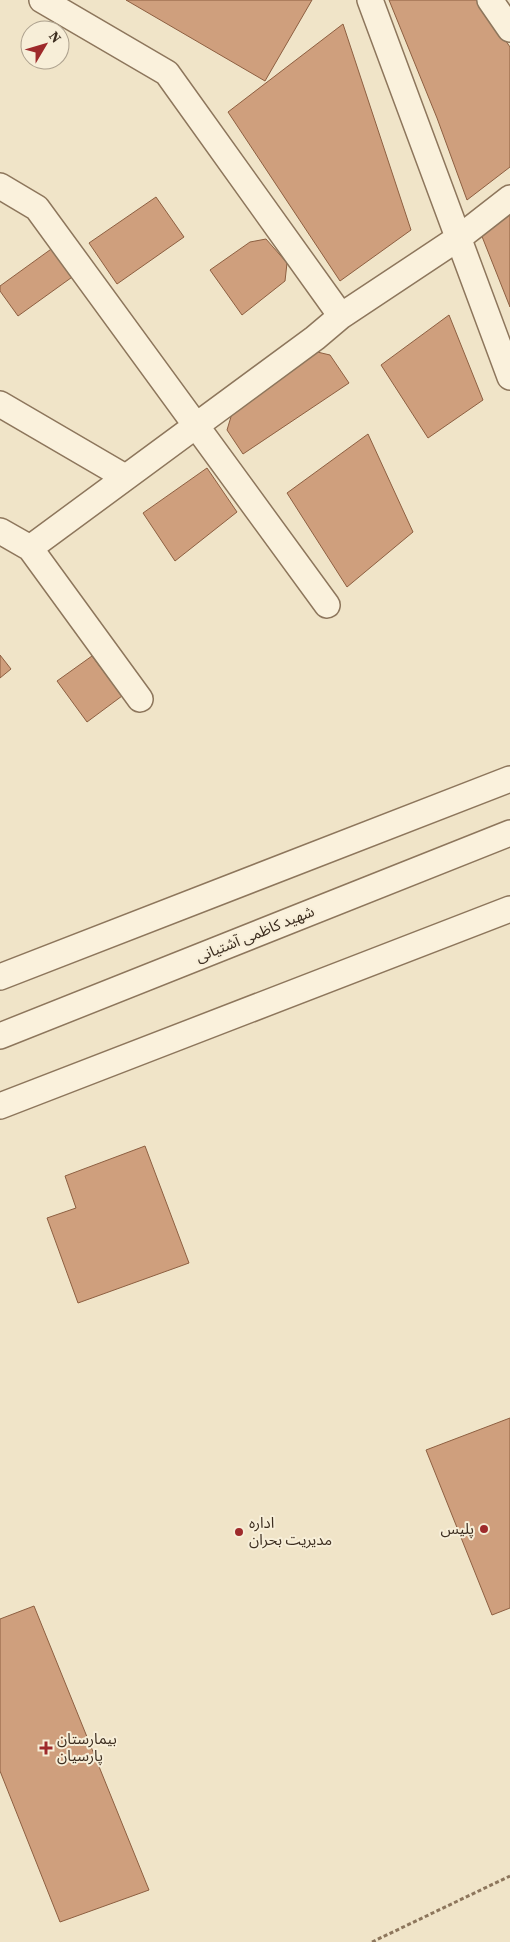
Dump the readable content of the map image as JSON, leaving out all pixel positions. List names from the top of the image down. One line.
{"streets":{"street":["شهید کاظمی آشتیانی"]},"places":{"other":["پلیس","اداره مدیریت بحران"],"health":["بیمارستان پارسیان"]},"north":"top right"}
